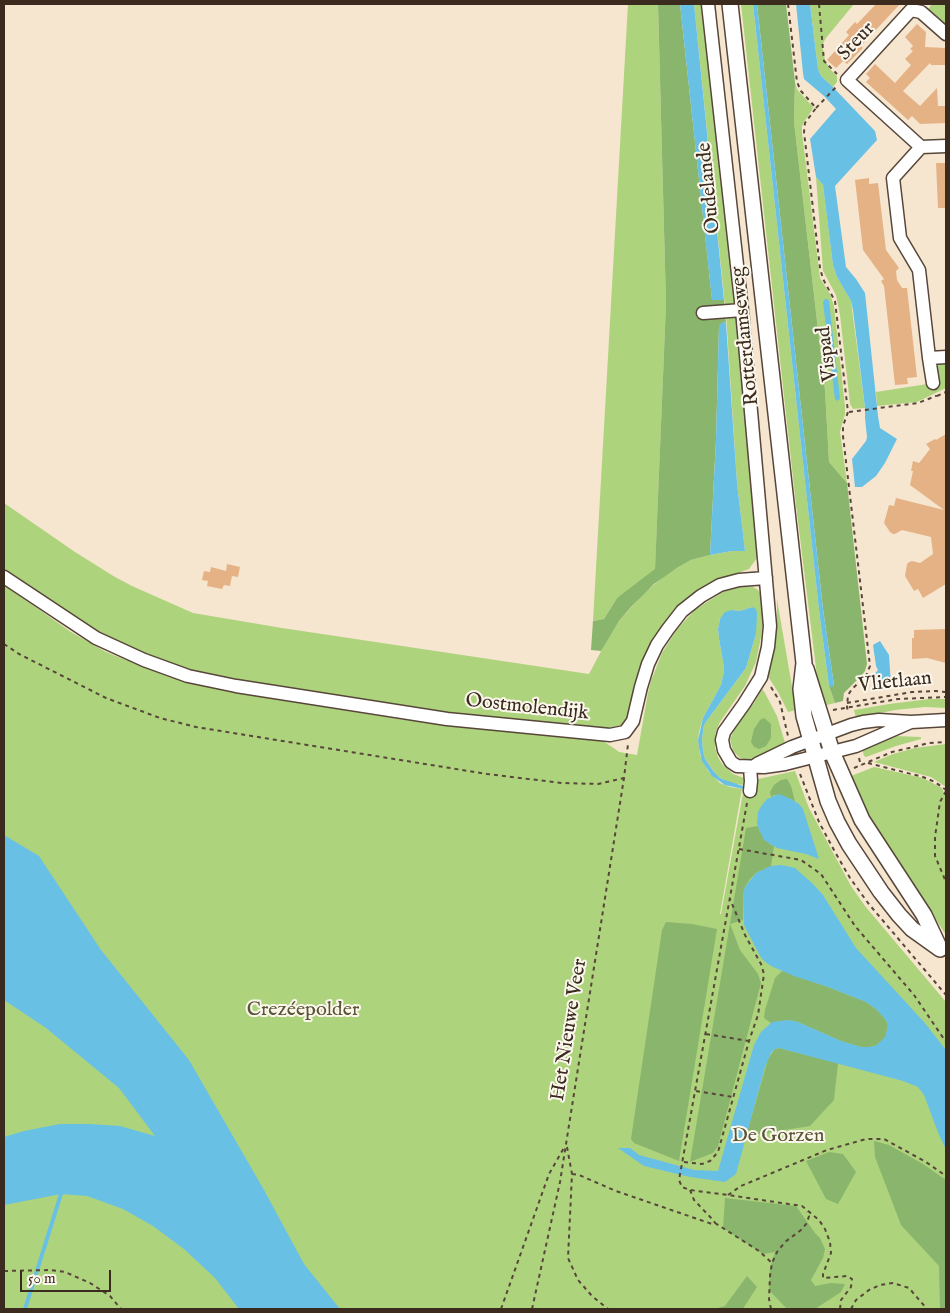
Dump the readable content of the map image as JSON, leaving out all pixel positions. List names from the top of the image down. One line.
{"streets":{"main road":["Rotterdamseweg"],"street":["Steur","Oudelande","Vlietlaan","Oostmolendijk"],"path":["Vispad","Het Nieuwe Veer"]},"crossings":[["Steur","Vispad"],["Oudelande","Oostmolendijk"],["Rotterdamseweg","Vlietlaan"],["Vispad","Vlietlaan"]],"parks":["Crezéepolder","De Gorzen"],"scale_bar":"50 m"}
